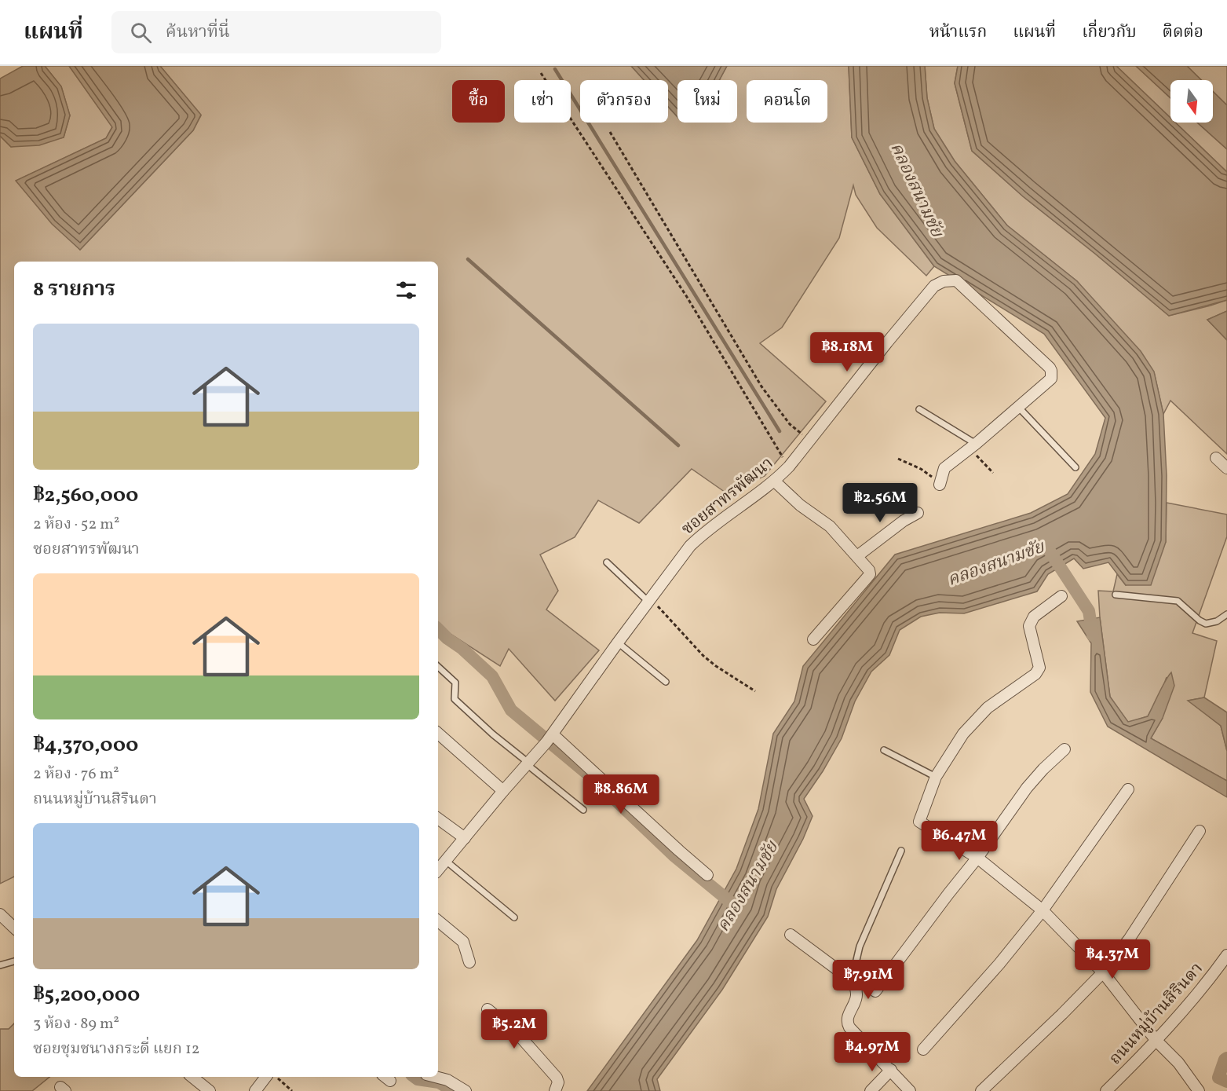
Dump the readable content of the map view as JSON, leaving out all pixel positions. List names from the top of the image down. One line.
{"streets":{"street":["ซอยสาทรพัฒนา","ถนนหมู่บ้านสิรินดา"]},"water":["คลองสนามชัย"],"north":"bottom","page":{"header":"แผนที่","search":"ค้นหาที่นี่","nav":["หน้าแรก","แผนที่","เกี่ยวกับ","ติดต่อ"],"chip":["ซื้อ","เช่า","ตัวกรอง","ใหม่","คอนโด"],"heading":"8 รายการ","list":[{"name":"฿2,560,000","note":"2 ห้อง · 52 m² · ซอยสาทรพัฒนา"},{"name":"฿4,370,000","note":"2 ห้อง · 76 m² · ถนนหมู่บ้านสิรินดา"},{"name":"฿5,200,000","note":"3 ห้อง · 89 m² · ซอยชุมชนางกระดี่ แยก 12"}],"price":["฿8.18M","฿2.56M","฿8.86M","฿6.47M","฿4.37M","฿7.91M","฿5.2M","฿4.97M"]}}
